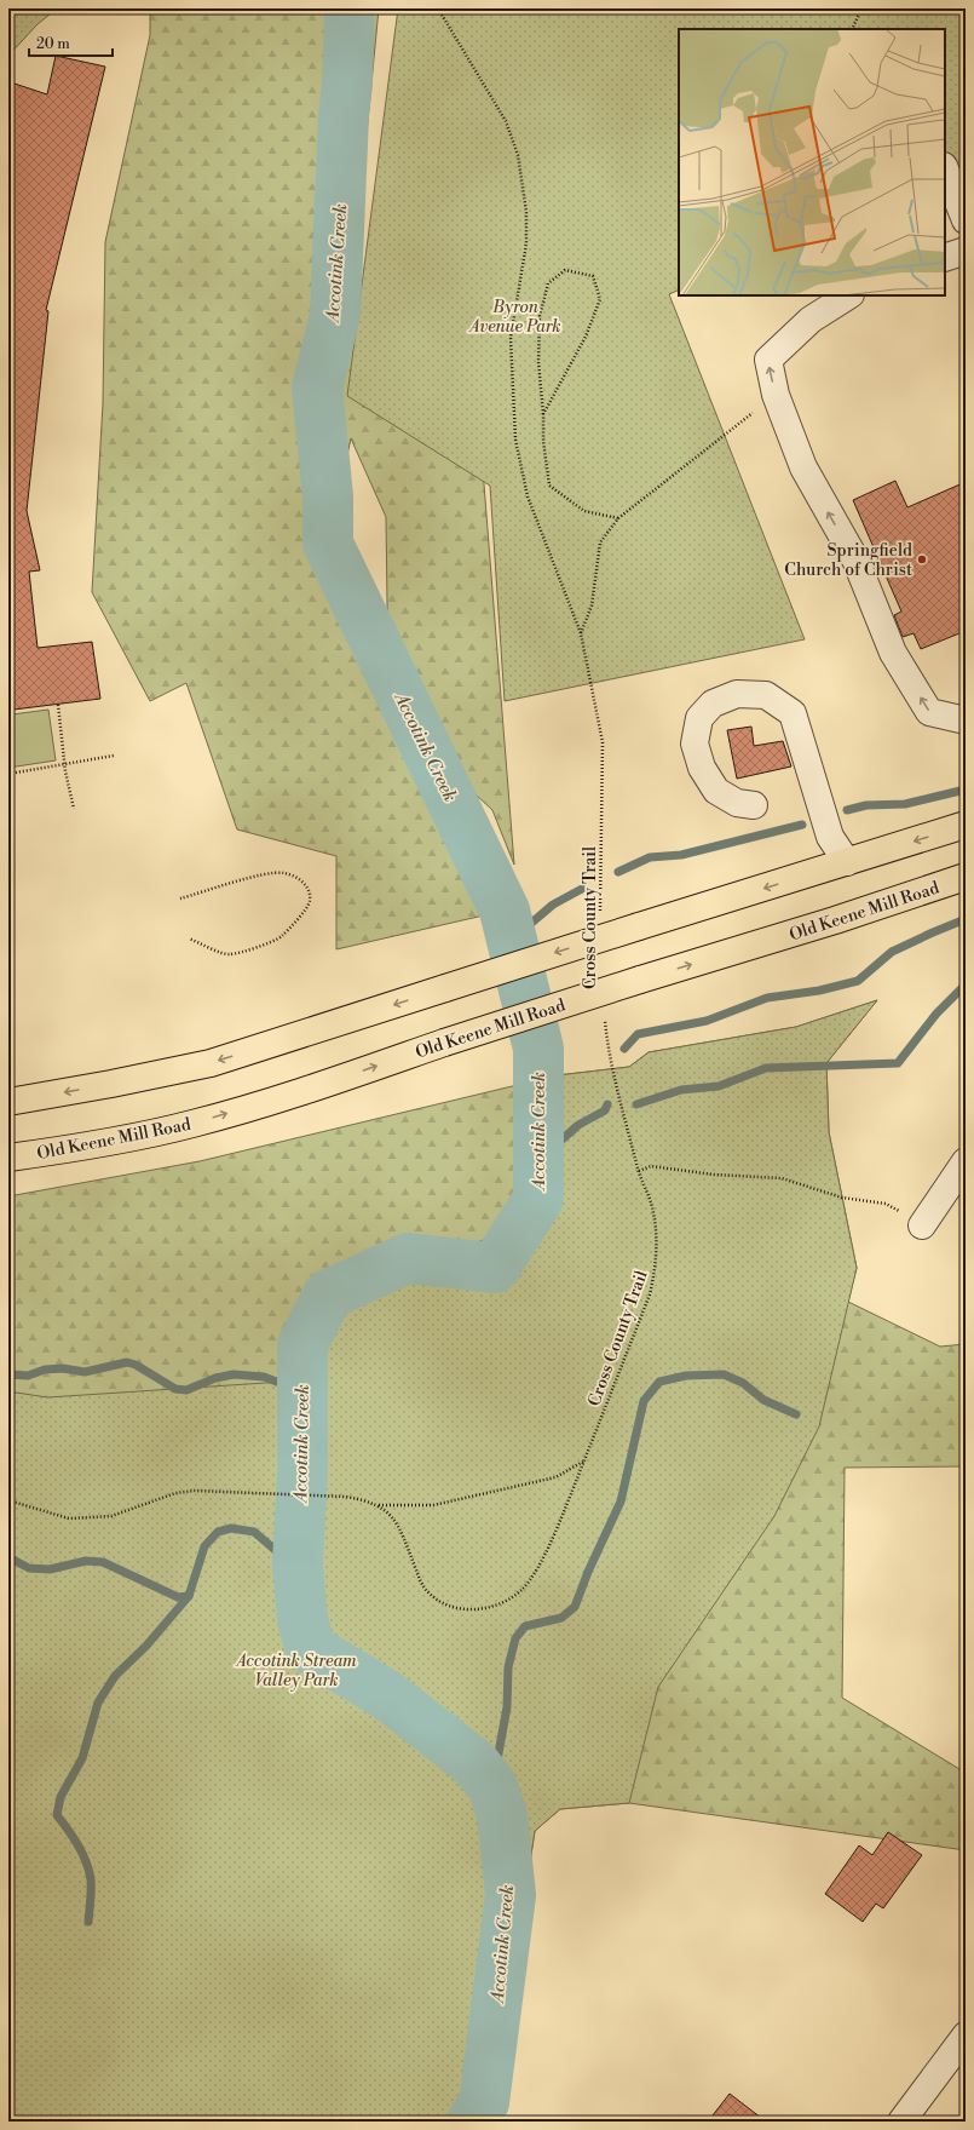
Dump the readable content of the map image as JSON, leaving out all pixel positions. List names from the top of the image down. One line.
{"streets":{"main road":["Old Keene Mill Road"],"path":["Cross County Trail"]},"water":["Accotink Creek"],"parks":["Byron Avenue Park","Accotink Stream Valley Park"],"places":["Springfield Church of Christ"],"scale_bar":"20 m"}
